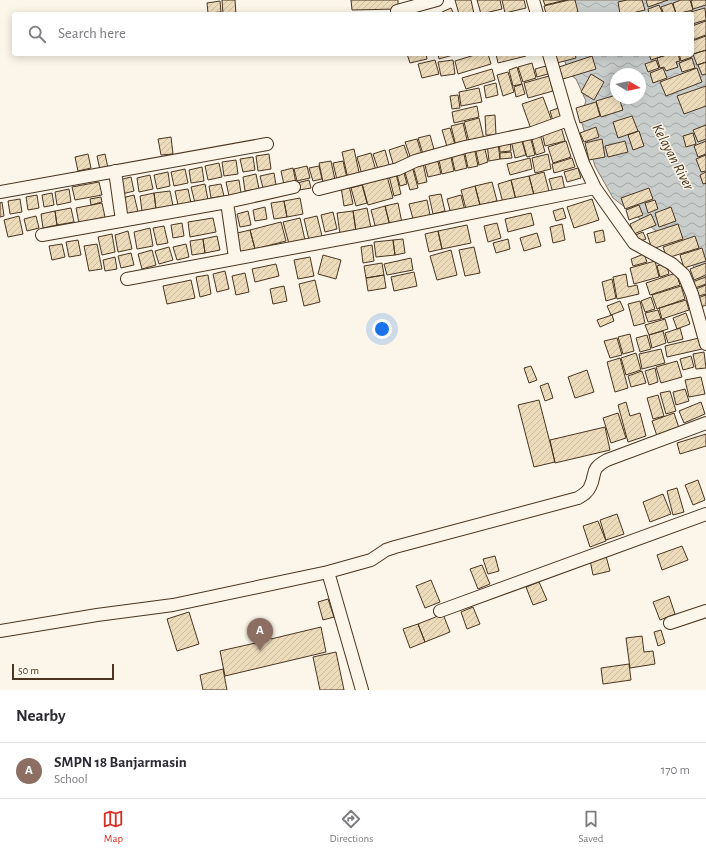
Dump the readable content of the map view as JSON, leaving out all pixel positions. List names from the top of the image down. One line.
{"water":["Kelayan River"],"scale_bar":"50 m","north":"right","page":{"search":"Search here","pins":"A","scale":"50 m","heading":"Nearby","list":[{"mark":"A","name":"SMPN 18 Banjarmasin","note":"School","value":"170 m"}],"nav":["Map","Directions","Saved"]}}
